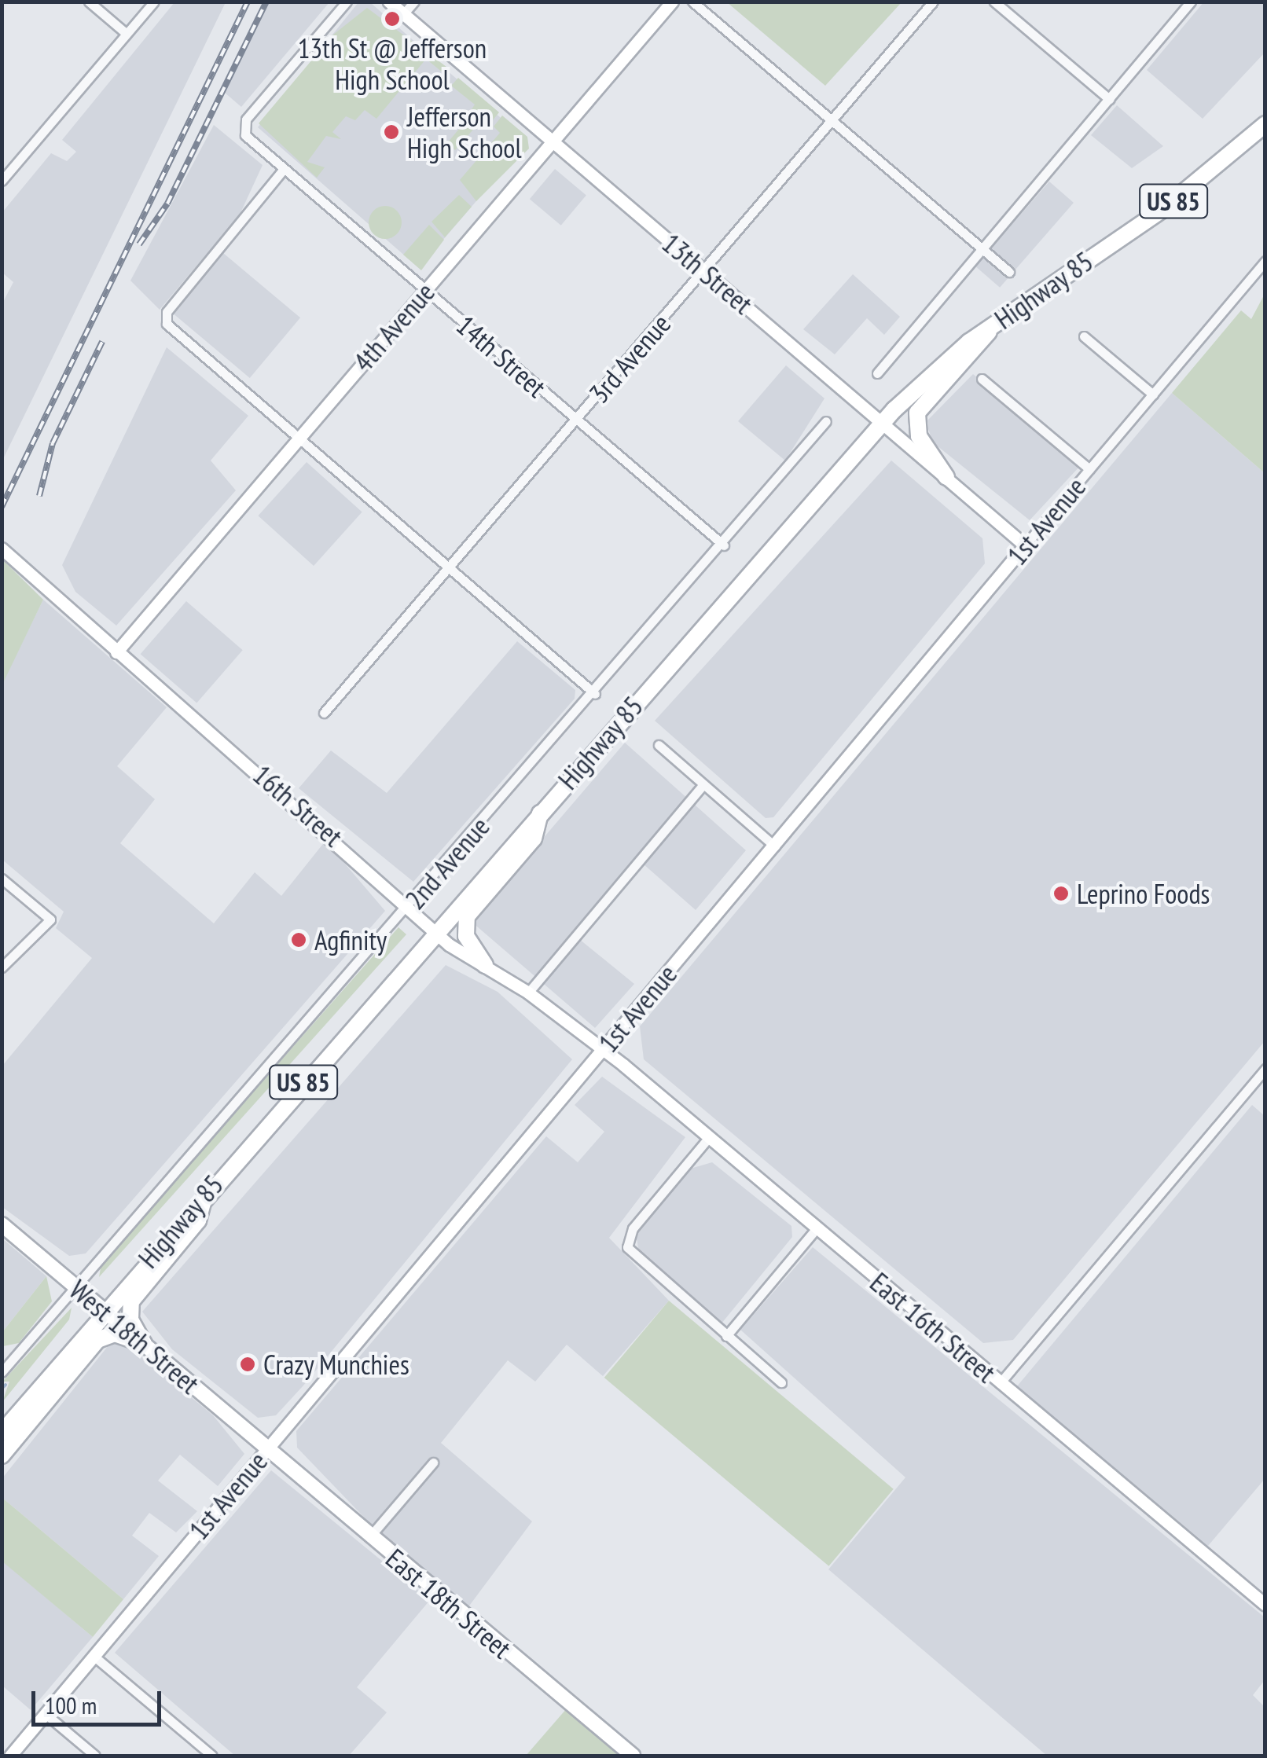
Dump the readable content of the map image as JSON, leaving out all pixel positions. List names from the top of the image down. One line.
{"streets":{"highway":["US 85","Highway 85"],"main road":["West 18th Street","East 18th Street"],"street":["13th Street","4th Avenue","14th Street","3rd Avenue","1st Avenue","16th Street","2nd Avenue","East 16th Street"]},"crossings":[["13th Street","Highway 85"],["13th Street","4th Avenue"],["13th Street","3rd Avenue"],["13th Street","1st Avenue"],["Highway 85","16th Street"],["Highway 85","West 18th Street"],["4th Avenue","14th Street"],["4th Avenue","16th Street"],["14th Street","3rd Avenue"],["14th Street","2nd Avenue"],["1st Avenue","16th Street"],["1st Avenue","East 16th Street"],["1st Avenue","West 18th Street"],["1st Avenue","East 18th Street"],["16th Street","2nd Avenue"],["16th Street","East 16th Street"],["2nd Avenue","West 18th Street"],["West 18th Street","East 18th Street"]],"places":["13th St @ Jefferson High School","Jefferson High School","Leprino Foods","Agfinity","Crazy Munchies"],"scale_bar":"100 m"}
